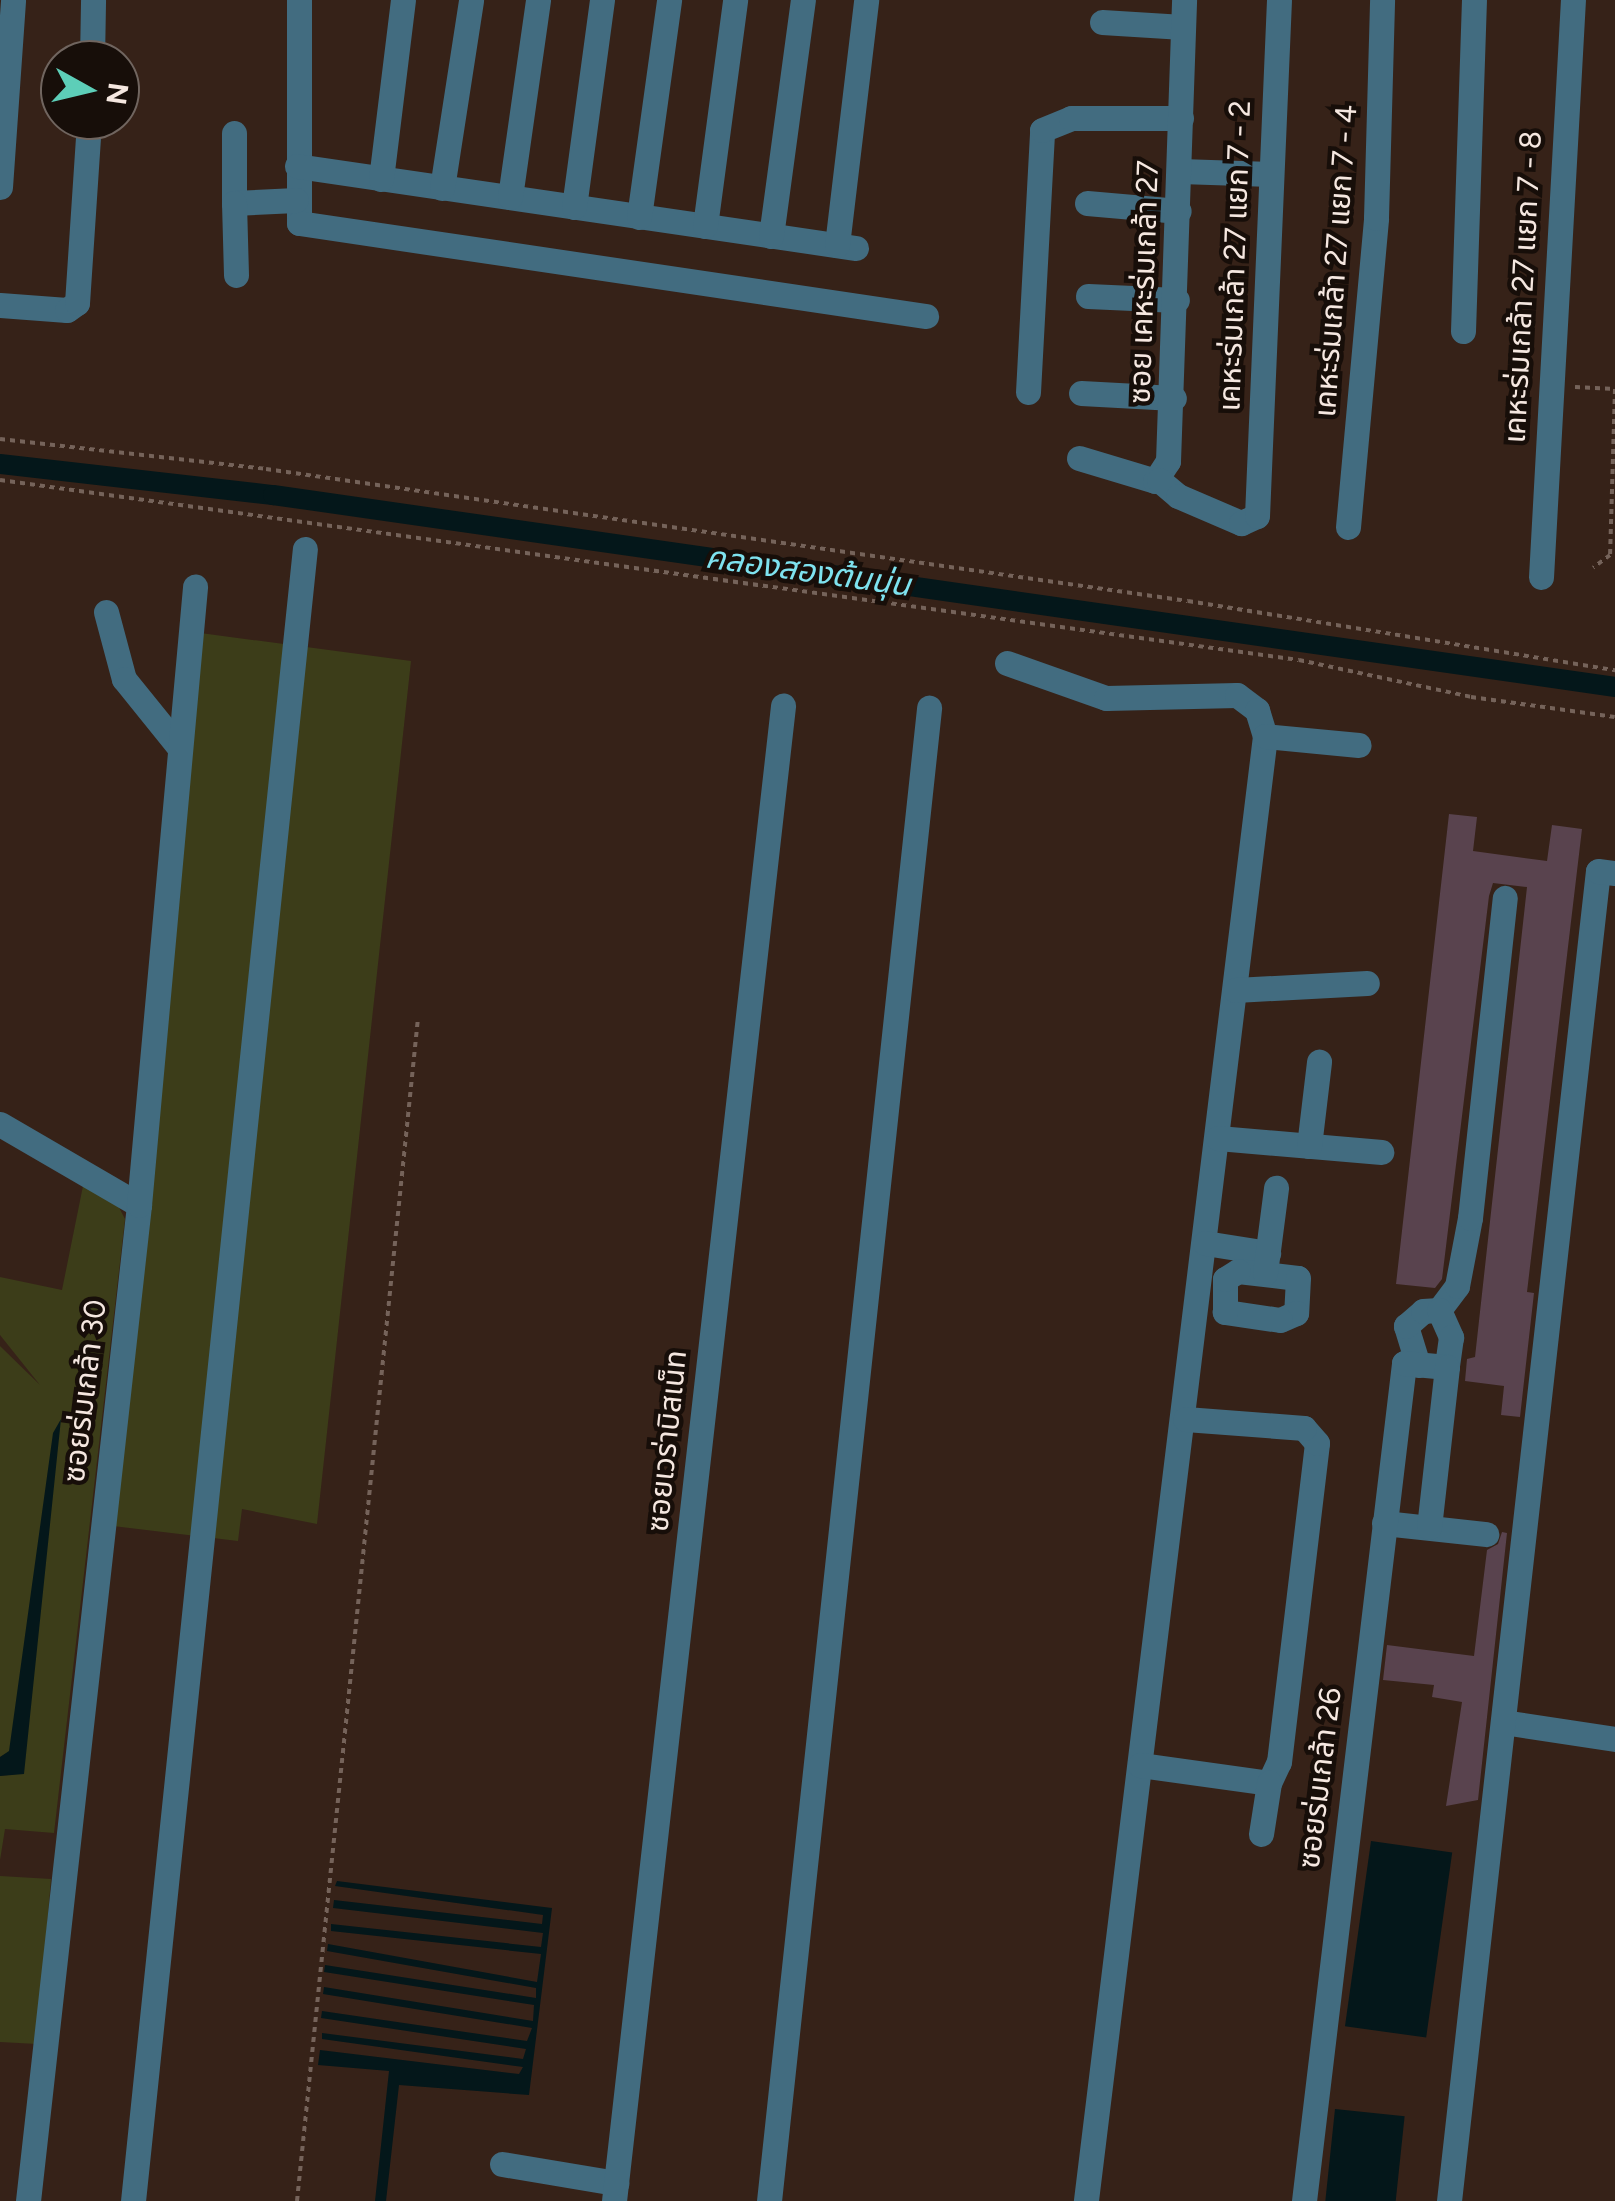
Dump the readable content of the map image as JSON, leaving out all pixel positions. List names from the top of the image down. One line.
{"streets":{"street":["เคหะร่มเกล้า 27 แยก 7 - 2","เคหะร่มเกล้า 27 แยก 7 - 4","ซอย เคหะร่มเกล้า 27","เคหะร่มเกล้า 27 แยก 7 - 8","ซอยร่มเกล้า 30","ซอยเวร่าบิสเน็ท","ซอยร่มเกล้า 26"]},"crossings":[["เคหะร่มเกล้า 27 แยก 7 - 2","ซอย เคหะร่มเกล้า 27"]],"water":["คลองสองต้นนุ่น"],"north":"right"}
